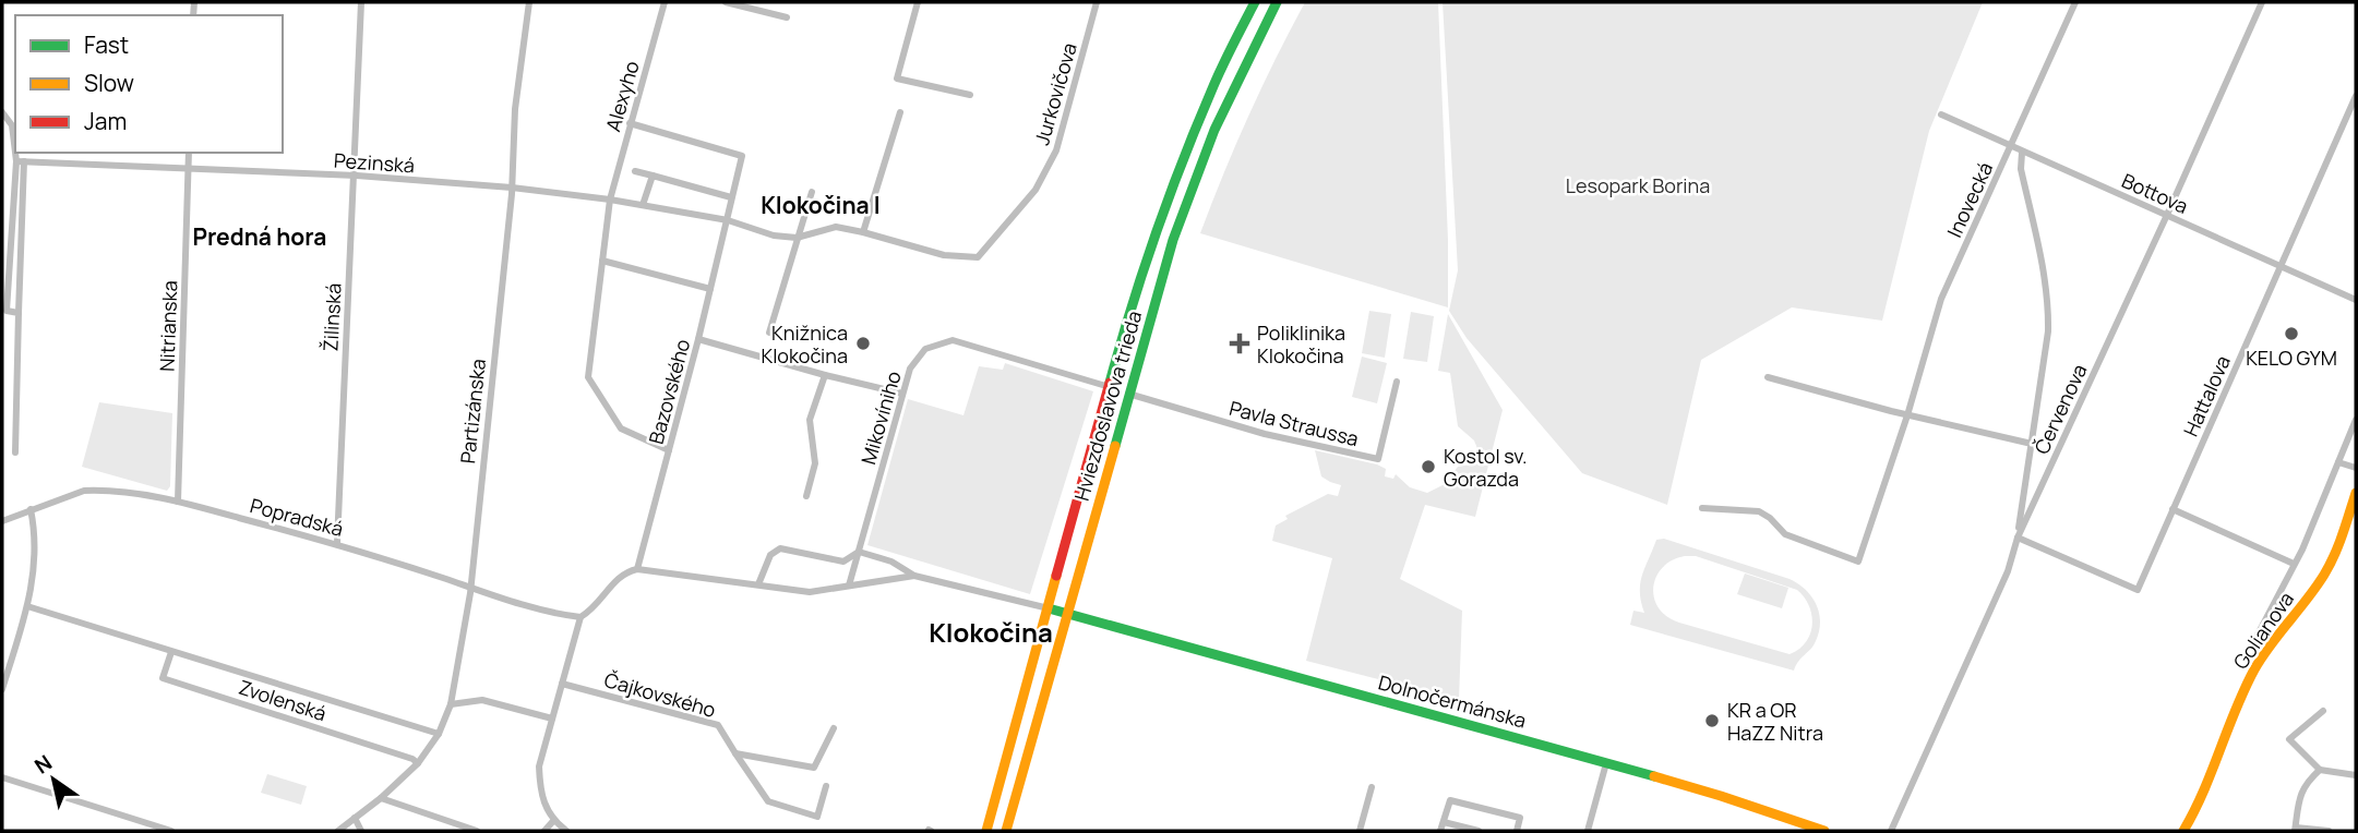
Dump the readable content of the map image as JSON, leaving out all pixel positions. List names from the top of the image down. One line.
{"streets":{"street":["Jurkovičova","Alexyho","Pezinská","Bottova","Inovecká","Žilinská","Nitrianska","Bazovského","Hattalova","Hviezdoslavova trieda","Červenova","Partizánska","Mikovíniho","Pavla Straussa","Popradská","Golianova","Čajkovského","Zvolenská","Dolnočermánska"]},"crossings":[["Jurkovičova","Pezinská"],["Jurkovičova","Bazovského"],["Alexyho","Pezinská"],["Alexyho","Bazovského"],["Pezinská","Žilinská"],["Pezinská","Nitrianska"],["Pezinská","Bazovského"],["Pezinská","Partizánska"],["Bottova","Inovecká"],["Bottova","Hattalova"],["Bottova","Červenova"],["Žilinská","Popradská"],["Nitrianska","Popradská"],["Hattalova","Červenova"],["Hviezdoslavova trieda","Mikovíniho"],["Hviezdoslavova trieda","Pavla Straussa"],["Hviezdoslavova trieda","Dolnočermánska"],["Partizánska","Popradská"],["Partizánska","Zvolenská"]],"districts":["Klokočina I","Predná hora","Klokočina"],"parks":["Lesopark Borina"],"places":{"other":["KELO GYM","Knižnica Klokočina","Kostol sv. Gorazda","KR a OR HaZZ Nitra"],"health":["Poliklinika Klokočina"]},"legend":["Fast","Slow","Jam"],"north":"top left"}
